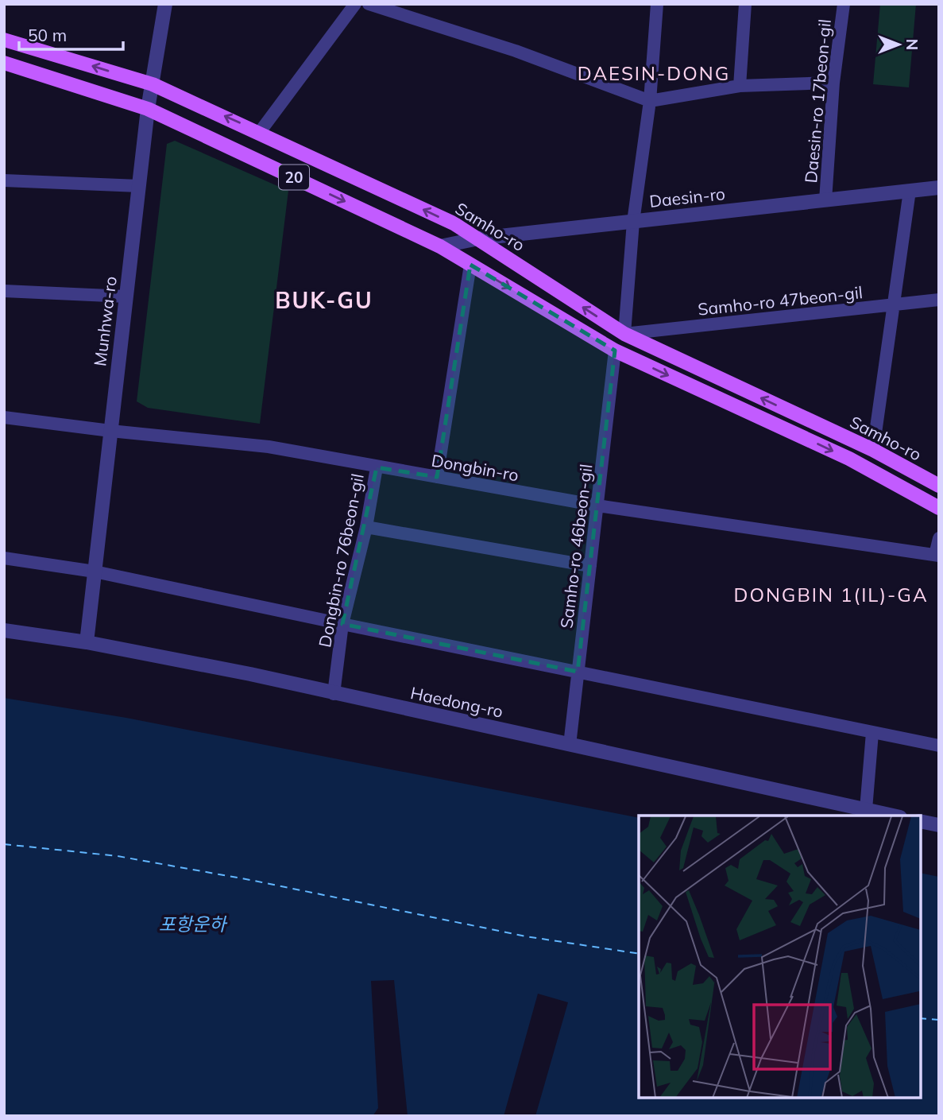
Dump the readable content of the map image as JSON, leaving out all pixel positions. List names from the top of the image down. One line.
{"streets":{"main road":["20","Samho-ro"],"street":["Daesin-ro 17beon-gil","Daesin-ro","Samho-ro 47beon-gil","Munhwa-ro","Dongbin-ro","Samho-ro 46beon-gil","Dongbin-ro 76beon-gil","Haedong-ro"]},"crossings":[["Daesin-ro 17beon-gil","Daesin-ro"],["20","Daesin-ro"],["20","Munhwa-ro"],["Daesin-ro","Samho-ro"],["Samho-ro","Samho-ro 47beon-gil"],["Samho-ro","Munhwa-ro"],["Munhwa-ro","Dongbin-ro"],["Munhwa-ro","Haedong-ro"],["Dongbin-ro","Samho-ro 46beon-gil"],["Dongbin-ro","Dongbin-ro 76beon-gil"],["Samho-ro 46beon-gil","Haedong-ro"],["Dongbin-ro 76beon-gil","Haedong-ro"]],"districts":["DAESIN-DONG","BUK-GU","DONGBIN 1(IL)-GA"],"water":["포항운하"],"scale_bar":"50 m","north":"right"}
